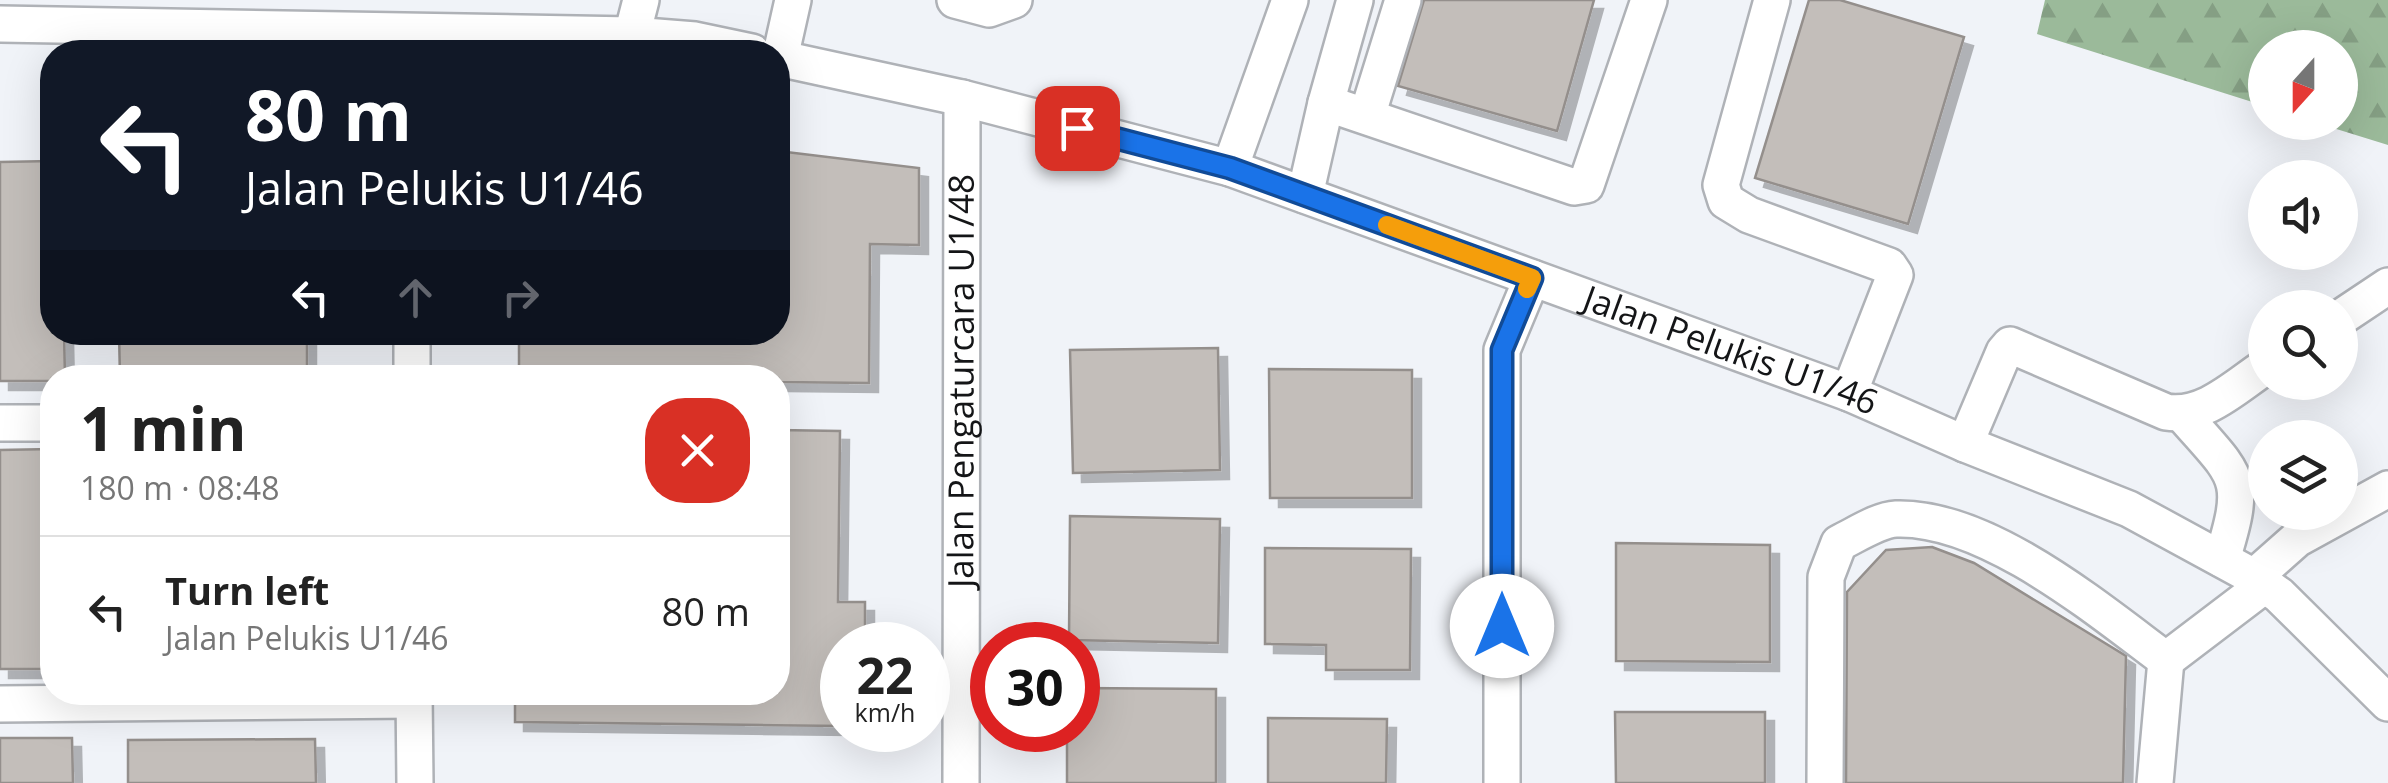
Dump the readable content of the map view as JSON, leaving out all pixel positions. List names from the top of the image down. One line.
{"streets":{"street":["Jalan Pelukis U1/46","Jalan Pengaturcara U1/48"]},"crossings":[["Jalan Pelukis U1/46","Jalan Pengaturcara U1/48"]],"north":"bottom","page":{"turn":["80 m","Jalan Pelukis U1/46"],"heading":["1 min","180 m · 08:48"],"list":[{"name":"Turn left","note":"Jalan Pelukis U1/46","value":"80 m"}],"speed":"22 km/h","limit":"30"}}
